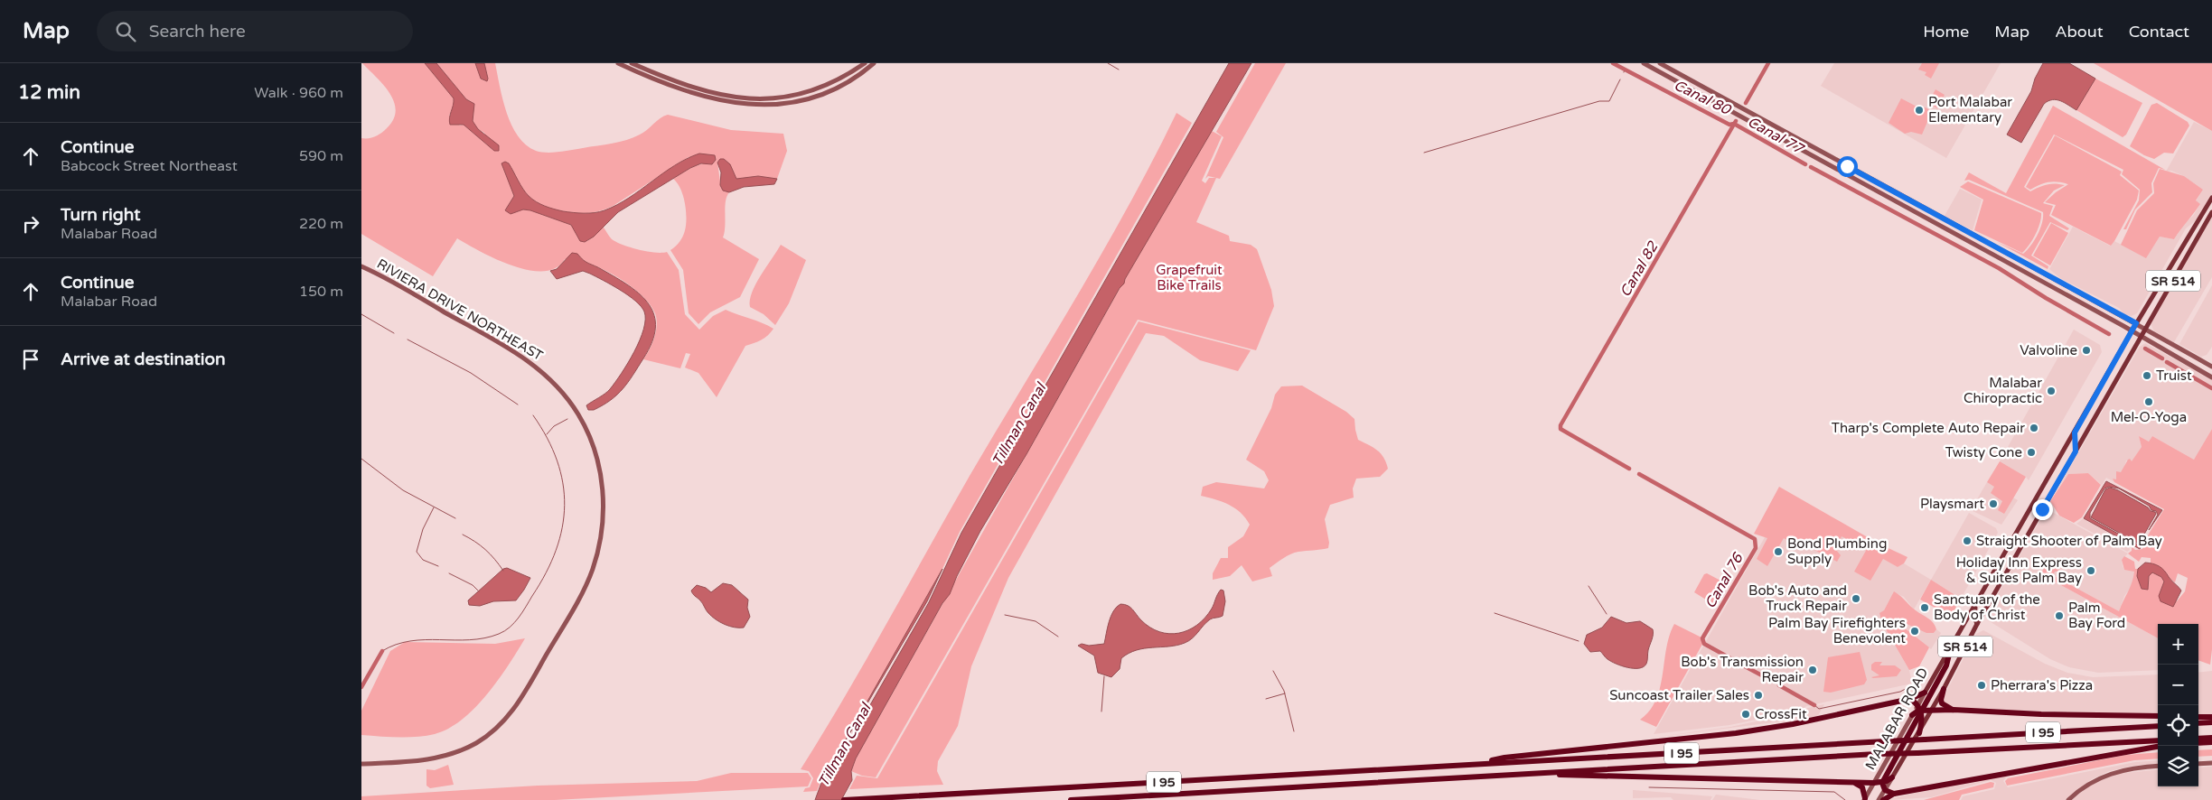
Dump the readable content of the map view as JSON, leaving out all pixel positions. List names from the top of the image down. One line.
{"streets":{"highway":["I 95"],"main road":["SR 514","RIVIERA DRIVE NORTHEAST","MALABAR ROAD"]},"crossings":[["SR 514","MALABAR ROAD"]],"water":["Canal 80","Canal 77","Canal 82","Tillman Canal","Canal 76"],"parks":["Grapefruit Bike Trails"],"places":["Port Malabar Elementary","Valvoline","Truist","Malabar Chiropractic","Mel-O-Yoga","Tharp's Complete Auto Repair","Twisty Cone","Playsmart","Straight Shooter of Palm Bay","Bond Plumbing Supply","Holiday Inn Express & Suites Palm Bay","Bob's Auto and Truck Repair","Sanctuary of the Body of Christ","Palm Bay Ford","Palm Bay Firefighters Benevolent","Bob's Transmission Repair","Pherrara's Pizza","Suncoast Trailer Sales","CrossFit"],"page":{"header":"Map","search":"Search here","nav":["Home","Map","About","Contact"],"heading":["12 min","Walk · 960 m"],"list":[["Continue","Babcock Street Northeast","590 m"],["Turn right","Malabar Road","220 m"],["Continue","Malabar Road","150 m"],"Arrive at destination"],"map_buttons":["+","−"]}}
